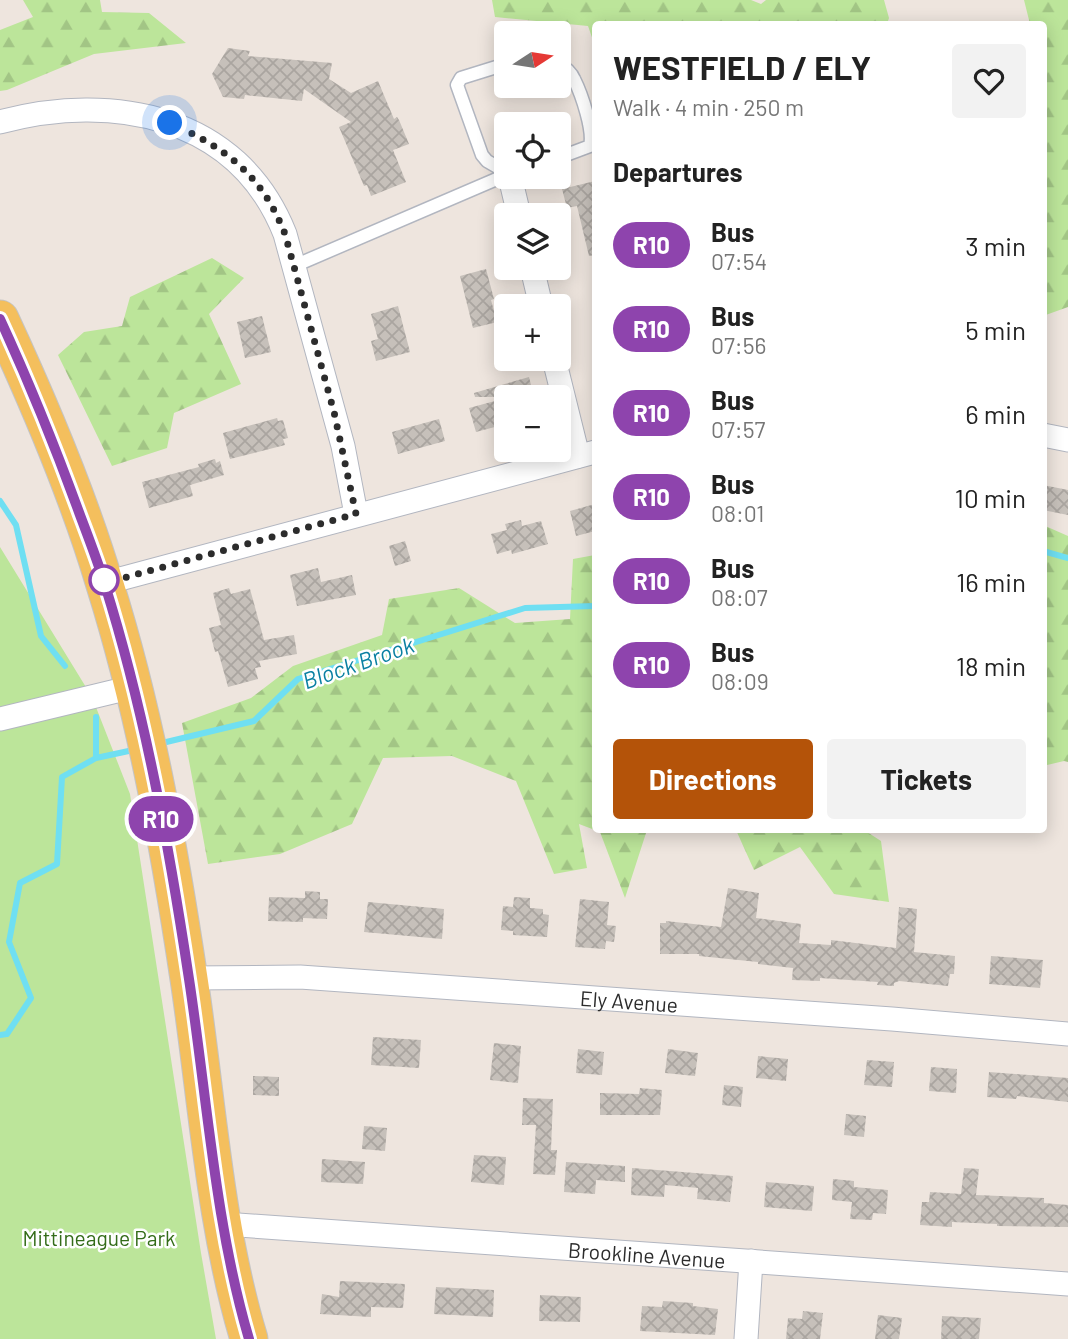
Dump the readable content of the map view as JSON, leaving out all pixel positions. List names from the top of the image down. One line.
{"streets":{"street":["Ely Avenue","Brookline Avenue"]},"water":["Block Brook"],"parks":["Mittineague Park"],"lines":["bus line R10"],"north":"right","page":{"on_map":"R10","map_buttons":["+","−"],"heading":[["WESTFIELD / ELY","Walk · 4 min · 250 m"],"Departures"],"list":[{"mark":"R10","name":"Bus","note":"07:54","value":"3 min"},{"mark":"R10","name":"Bus","note":"07:56","value":"5 min"},{"mark":"R10","name":"Bus","note":"07:57","value":"6 min"},{"mark":"R10","name":"Bus","note":"08:01","value":"10 min"},{"mark":"R10","name":"Bus","note":"08:07","value":"16 min"},{"mark":"R10","name":"Bus","note":"08:09","value":"18 min"}],"buttons":["Directions","Tickets"]}}
